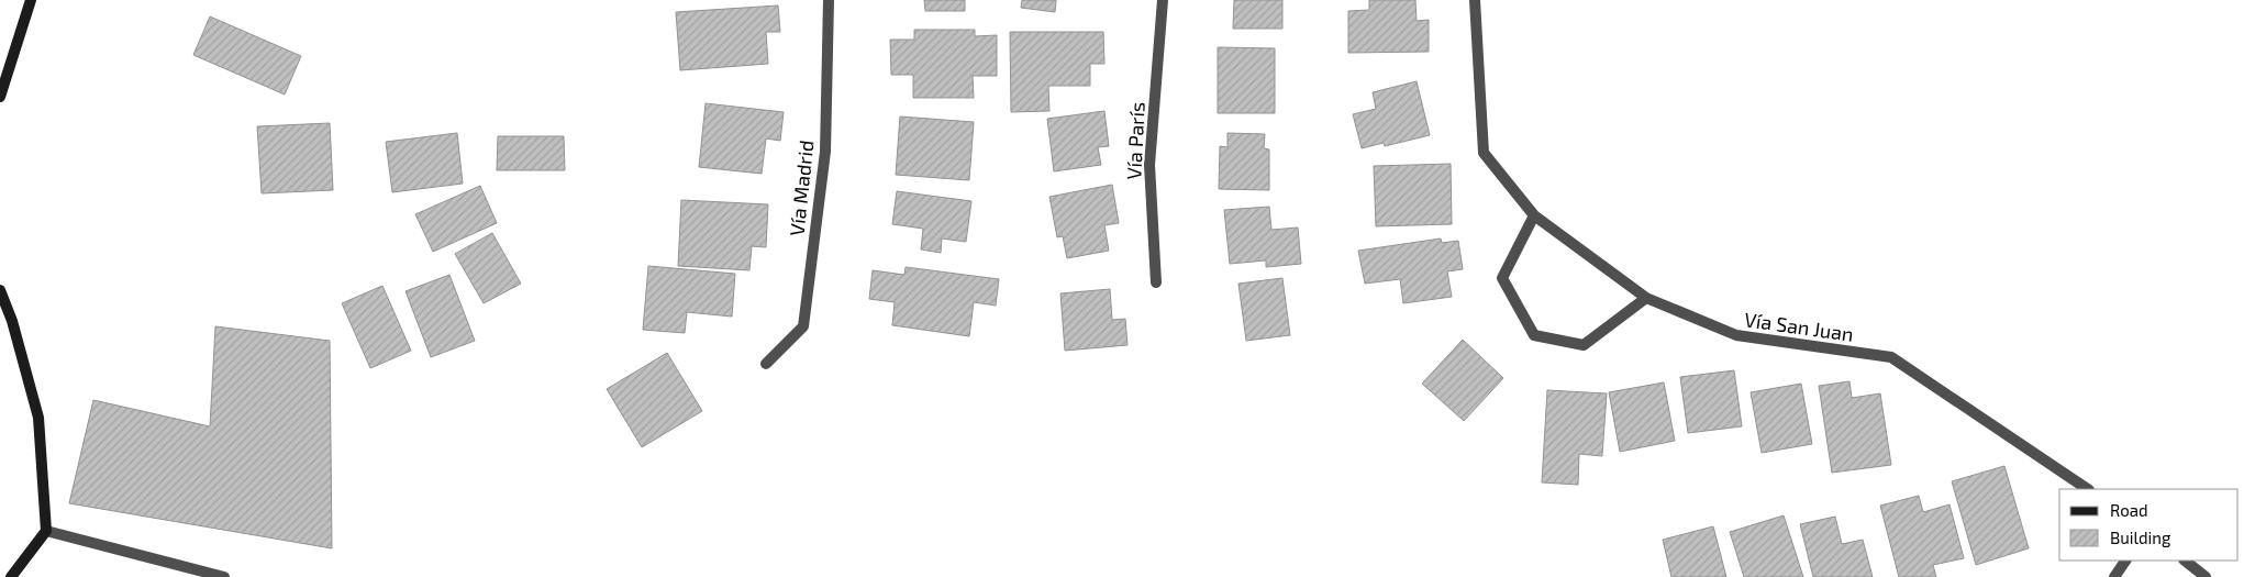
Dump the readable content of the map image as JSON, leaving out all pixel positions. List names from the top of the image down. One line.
{"streets":{"street":["Vía París","Vía Madrid","Vía San Juan"]},"legend":["Road","Building"]}
